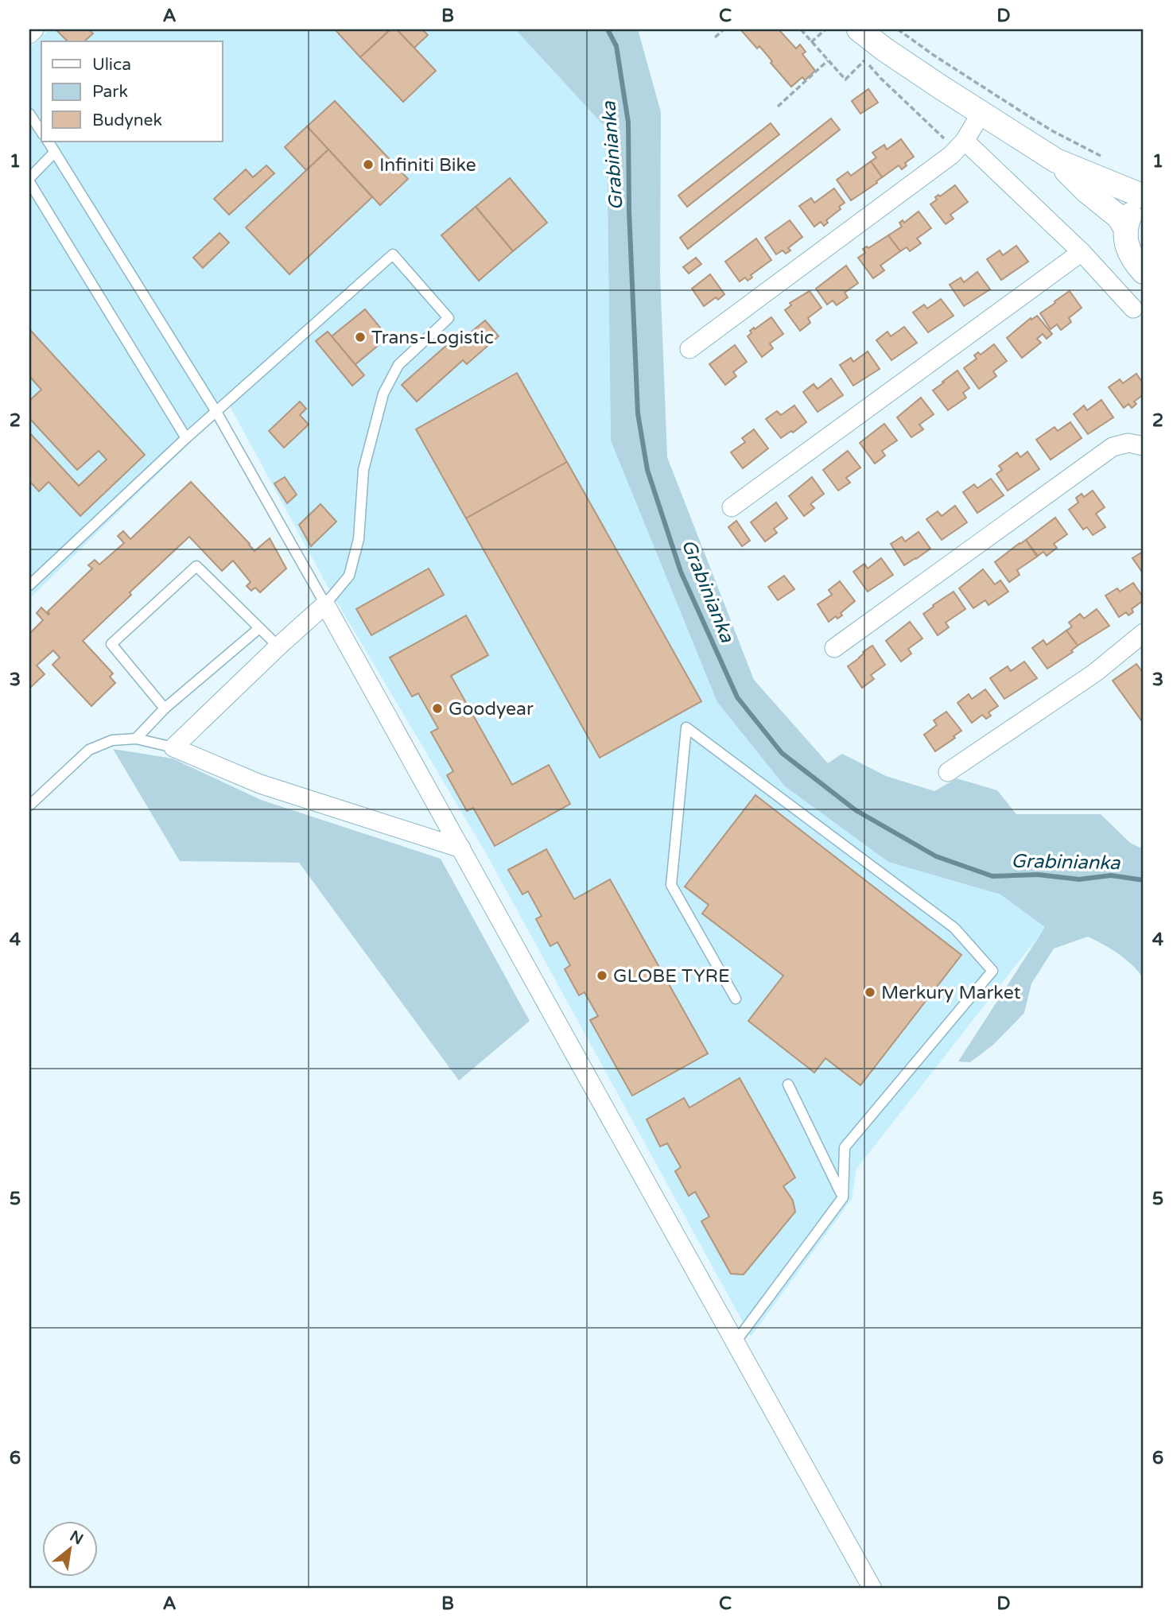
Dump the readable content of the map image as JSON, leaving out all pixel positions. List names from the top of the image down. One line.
{"water":["Grabinianka"],"places":["Infiniti Bike","Trans-Logistic","Goodyear","GLOBE TYRE","Merkury Market"],"legend":["Ulica","Park","Budynek"],"north":"top right","grid":{"columns":["A","B","C","D"],"rows":["1","2","3","4","5","6"]}}
